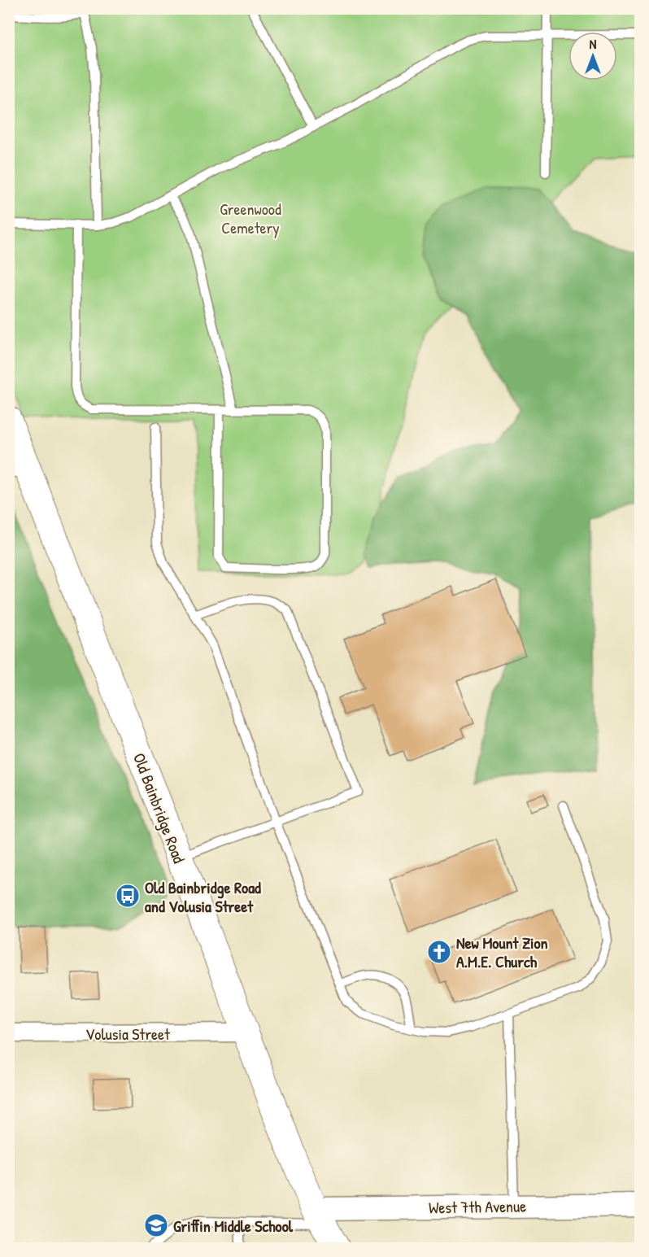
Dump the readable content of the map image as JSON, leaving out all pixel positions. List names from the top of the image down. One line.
{"streets":{"main road":["Old Bainbridge Road"],"street":["Volusia Street","West 7th Avenue"]},"crossings":[["Old Bainbridge Road","Volusia Street"],["Old Bainbridge Road","West 7th Avenue"]],"parks":["Greenwood Cemetery"],"places":{"bus stop":["Old Bainbridge Road and Volusia Street"],"church":["New Mount Zion A.M.E. Church"],"school or university":["Griffin Middle School"]},"north":"top"}
